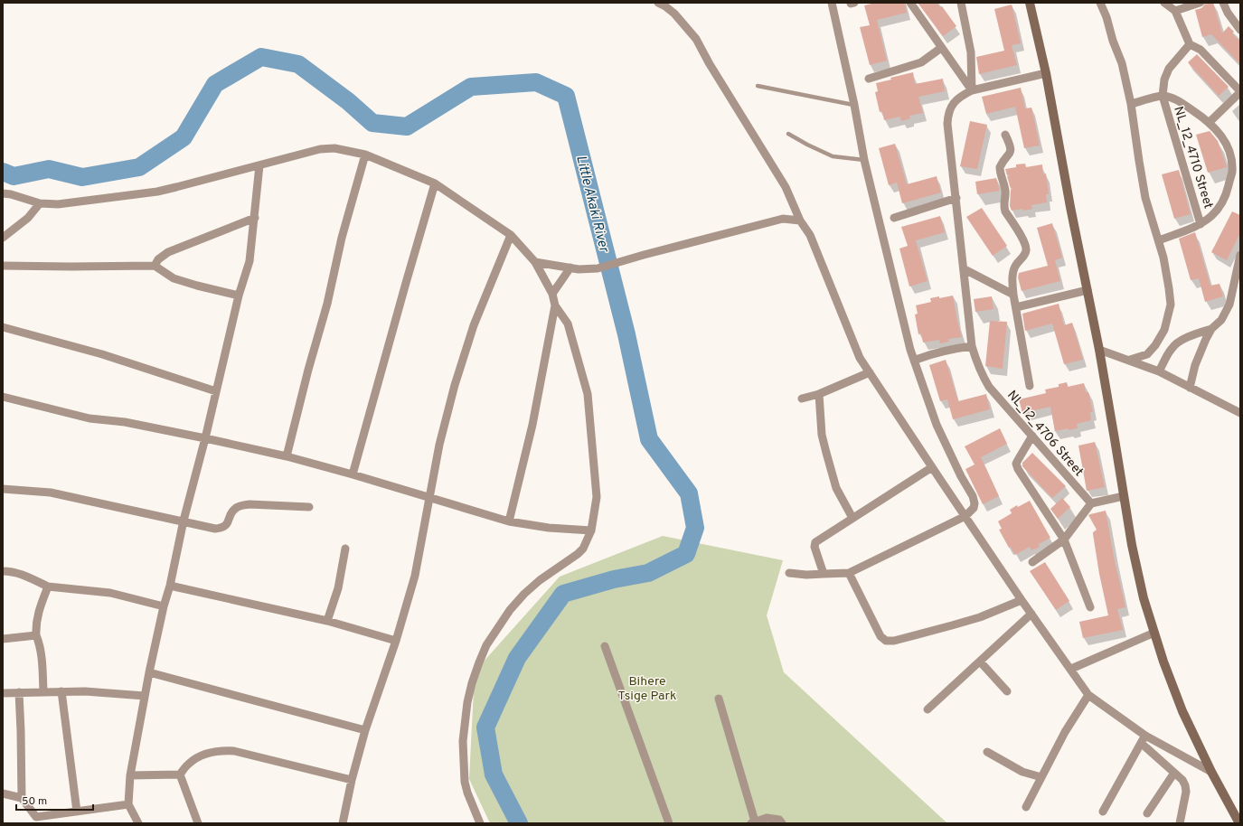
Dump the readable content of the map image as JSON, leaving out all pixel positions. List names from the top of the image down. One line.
{"streets":{"street":["NL_12_4710 Street","NL_12_4706 Street"]},"water":["Little Akaki River"],"parks":["Bihere Tsige Park"],"scale_bar":"50 m"}
